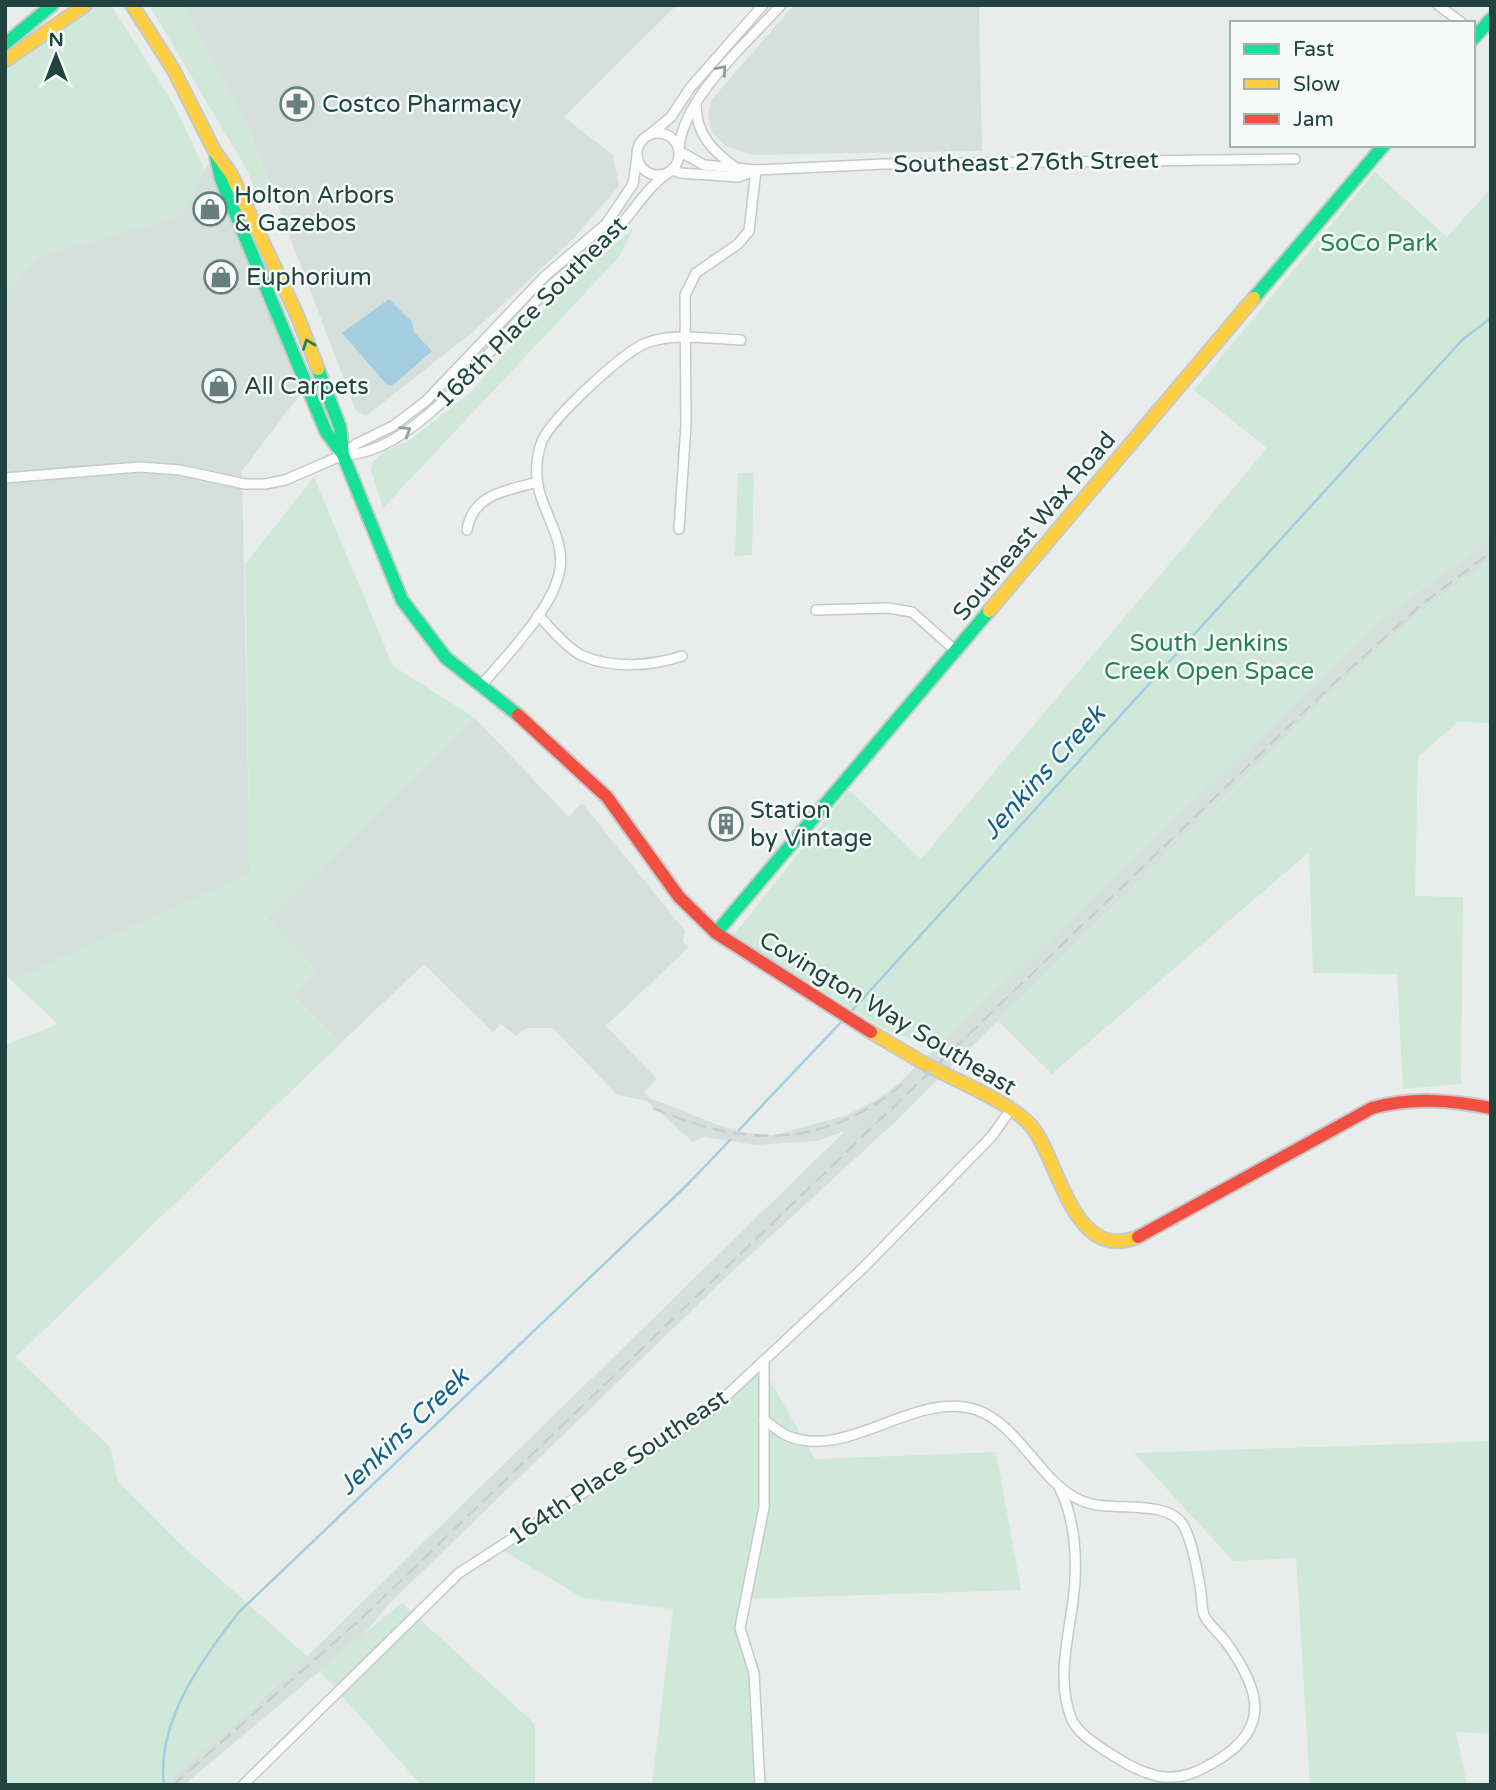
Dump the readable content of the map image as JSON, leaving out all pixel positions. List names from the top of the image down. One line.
{"streets":{"main road":["Southeast Wax Road","Covington Way Southeast"],"street":["Southeast 276th Street","168th Place Southeast","164th Place Southeast"]},"crossings":[["Southeast 276th Street","168th Place Southeast"],["168th Place Southeast","Covington Way Southeast"],["Southeast Wax Road","Covington Way Southeast"],["Covington Way Southeast","164th Place Southeast"]],"water":["Jenkins Creek"],"parks":["SoCo Park","South Jenkins Creek Open Space"],"places":{"pharmacy":["Costco Pharmacy"],"shop":["Holton Arbors & Gazebos","Euphorium","All Carpets"],"building":["Station by Vintage"]},"legend":["Fast","Slow","Jam"],"north":"top"}
